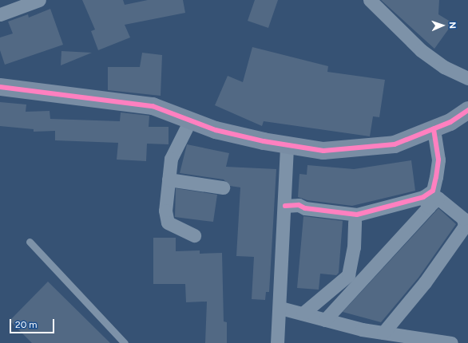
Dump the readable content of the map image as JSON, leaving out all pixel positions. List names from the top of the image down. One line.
{"scale_bar":"20 m","north":"right"}
